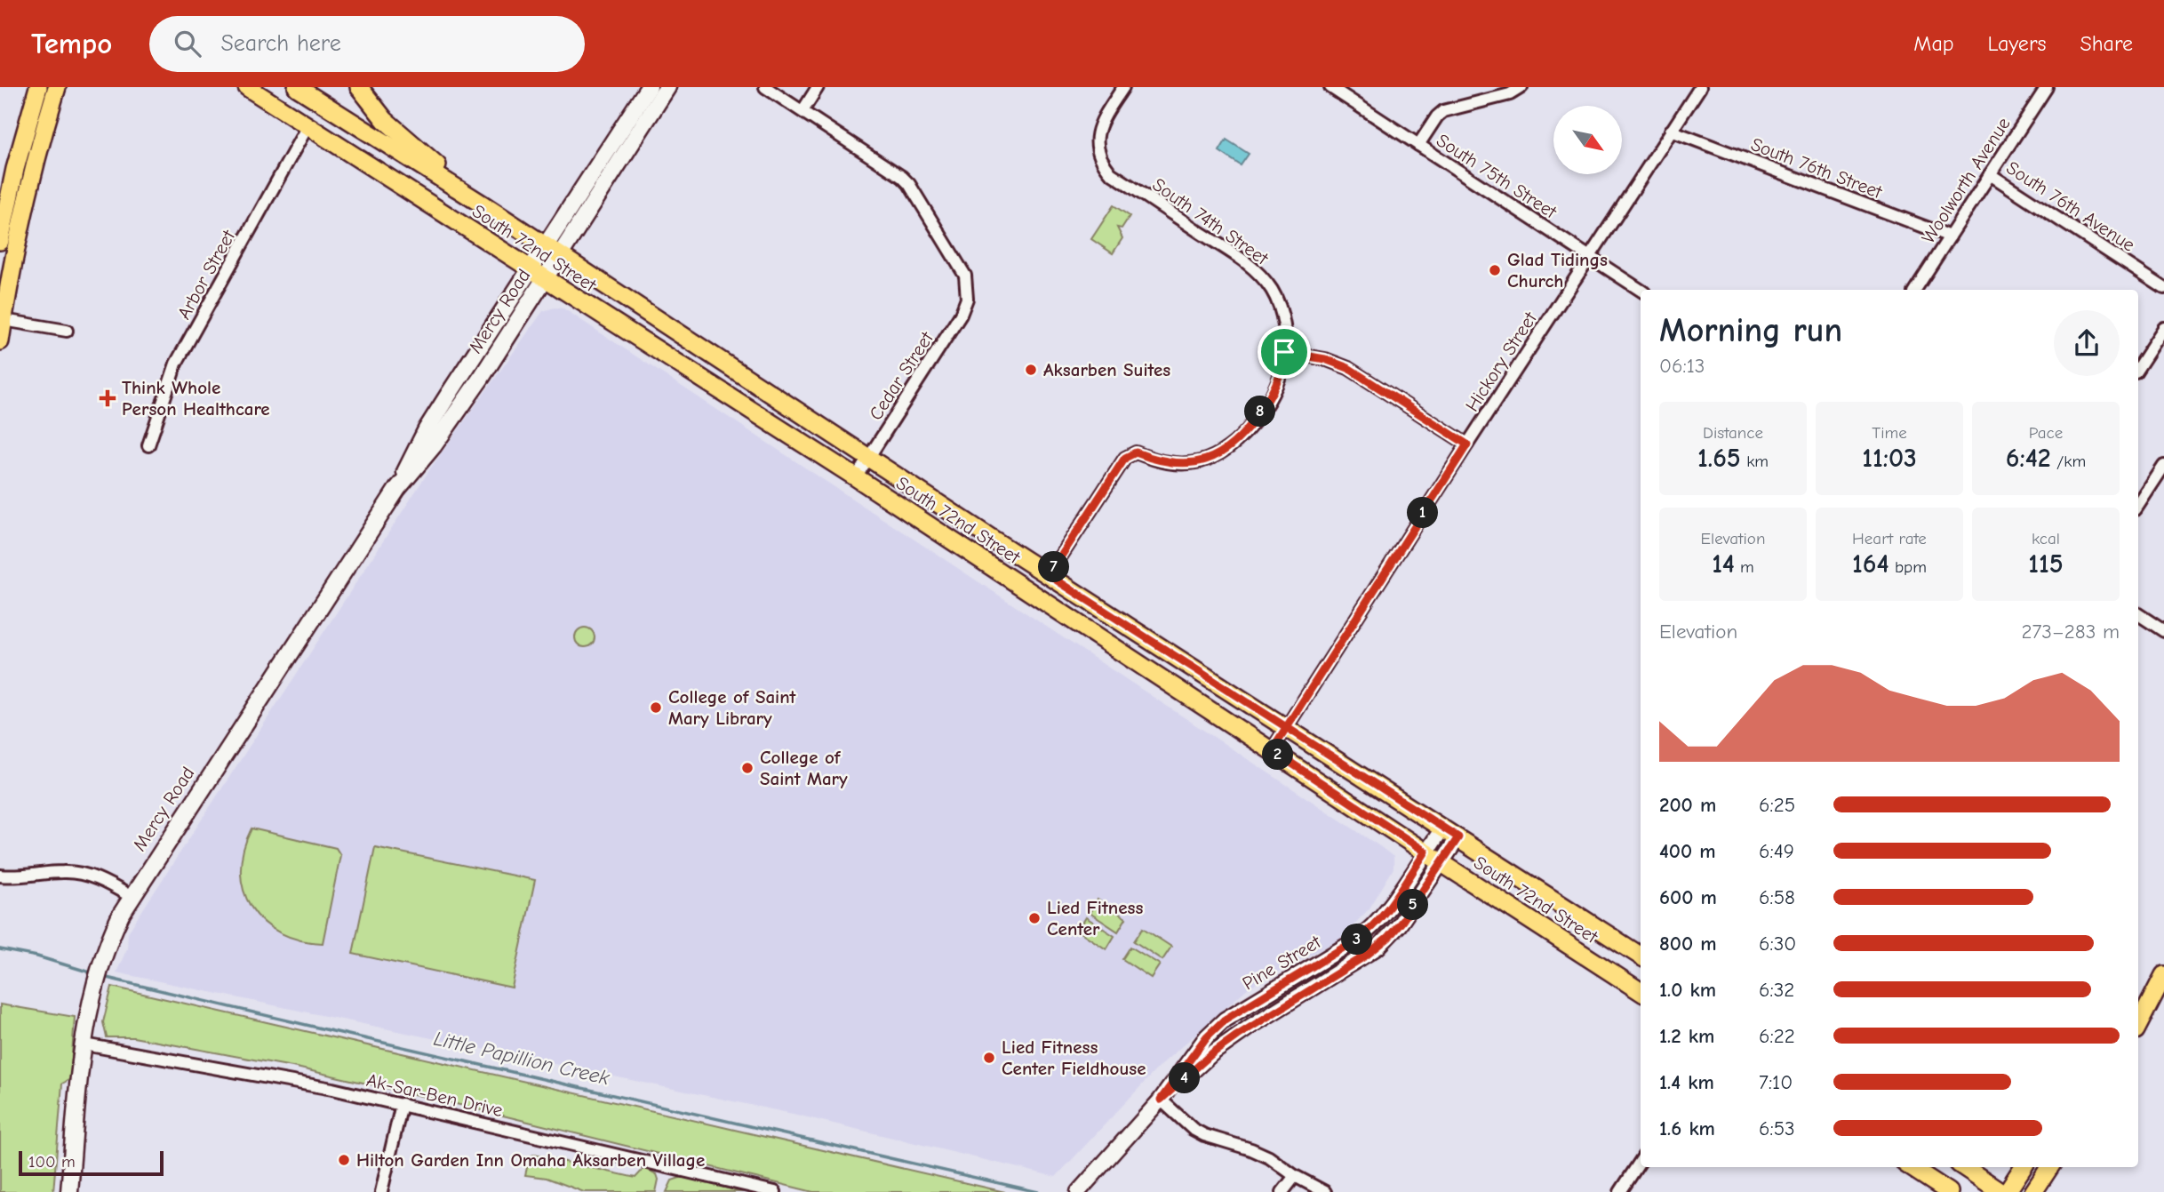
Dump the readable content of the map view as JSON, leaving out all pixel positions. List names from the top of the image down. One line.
{"streets":{"main road":["South 72nd Street","Mercy Road"],"street":["South 76th Street","South 75th Street","Woolworth Avenue","South 76th Avenue","South 74th Street","Arbor Street","Hickory Street","Cedar Street","Pine Street","Ak-Sar-Ben Drive"]},"crossings":[["South 76th Street","Woolworth Avenue"],["South 76th Street","Hickory Street"],["South 75th Street","Hickory Street"],["Woolworth Avenue","South 76th Avenue"],["South 74th Street","South 72nd Street"],["South 72nd Street","Arbor Street"],["South 72nd Street","Mercy Road"],["South 72nd Street","Hickory Street"],["South 72nd Street","Cedar Street"],["South 72nd Street","Pine Street"],["Mercy Road","Ak-Sar-Ben Drive"]],"water":["Little Papillion Creek"],"places":{"other":["Glad Tidings Church","Aksarben Suites","College of Saint Mary Library","College of Saint Mary","Lied Fitness Center","Lied Fitness Center Fieldhouse","Hilton Garden Inn Omaha Aksarben Village"],"health":["Think Whole Person Healthcare"]},"scale_bar":"100 m","north":"bottom right","page":{"header":"Tempo","search":"Search here","nav":["Map","Layers","Share"],"heading":["Morning run","06:13"],"pins":["8","1","7","2","5","3","4"],"stats":[["Distance","1.65 km"],["Time","11:03"],["Pace","6:42 /km"],["Elevation","14 m"],["Heart rate","164 bpm"],["kcal","115"]],"chart":["Elevation","273–283 m"],"list":[{"name":"200 m","note":"6:25"},{"name":"400 m","note":"6:49"},{"name":"600 m","note":"6:58"},{"name":"800 m","note":"6:30"},{"name":"1.0 km","note":"6:32"},{"name":"1.2 km","note":"6:22"},{"name":"1.4 km","note":"7:10"},{"name":"1.6 km","note":"6:53"}],"scale":"100 m"}}
